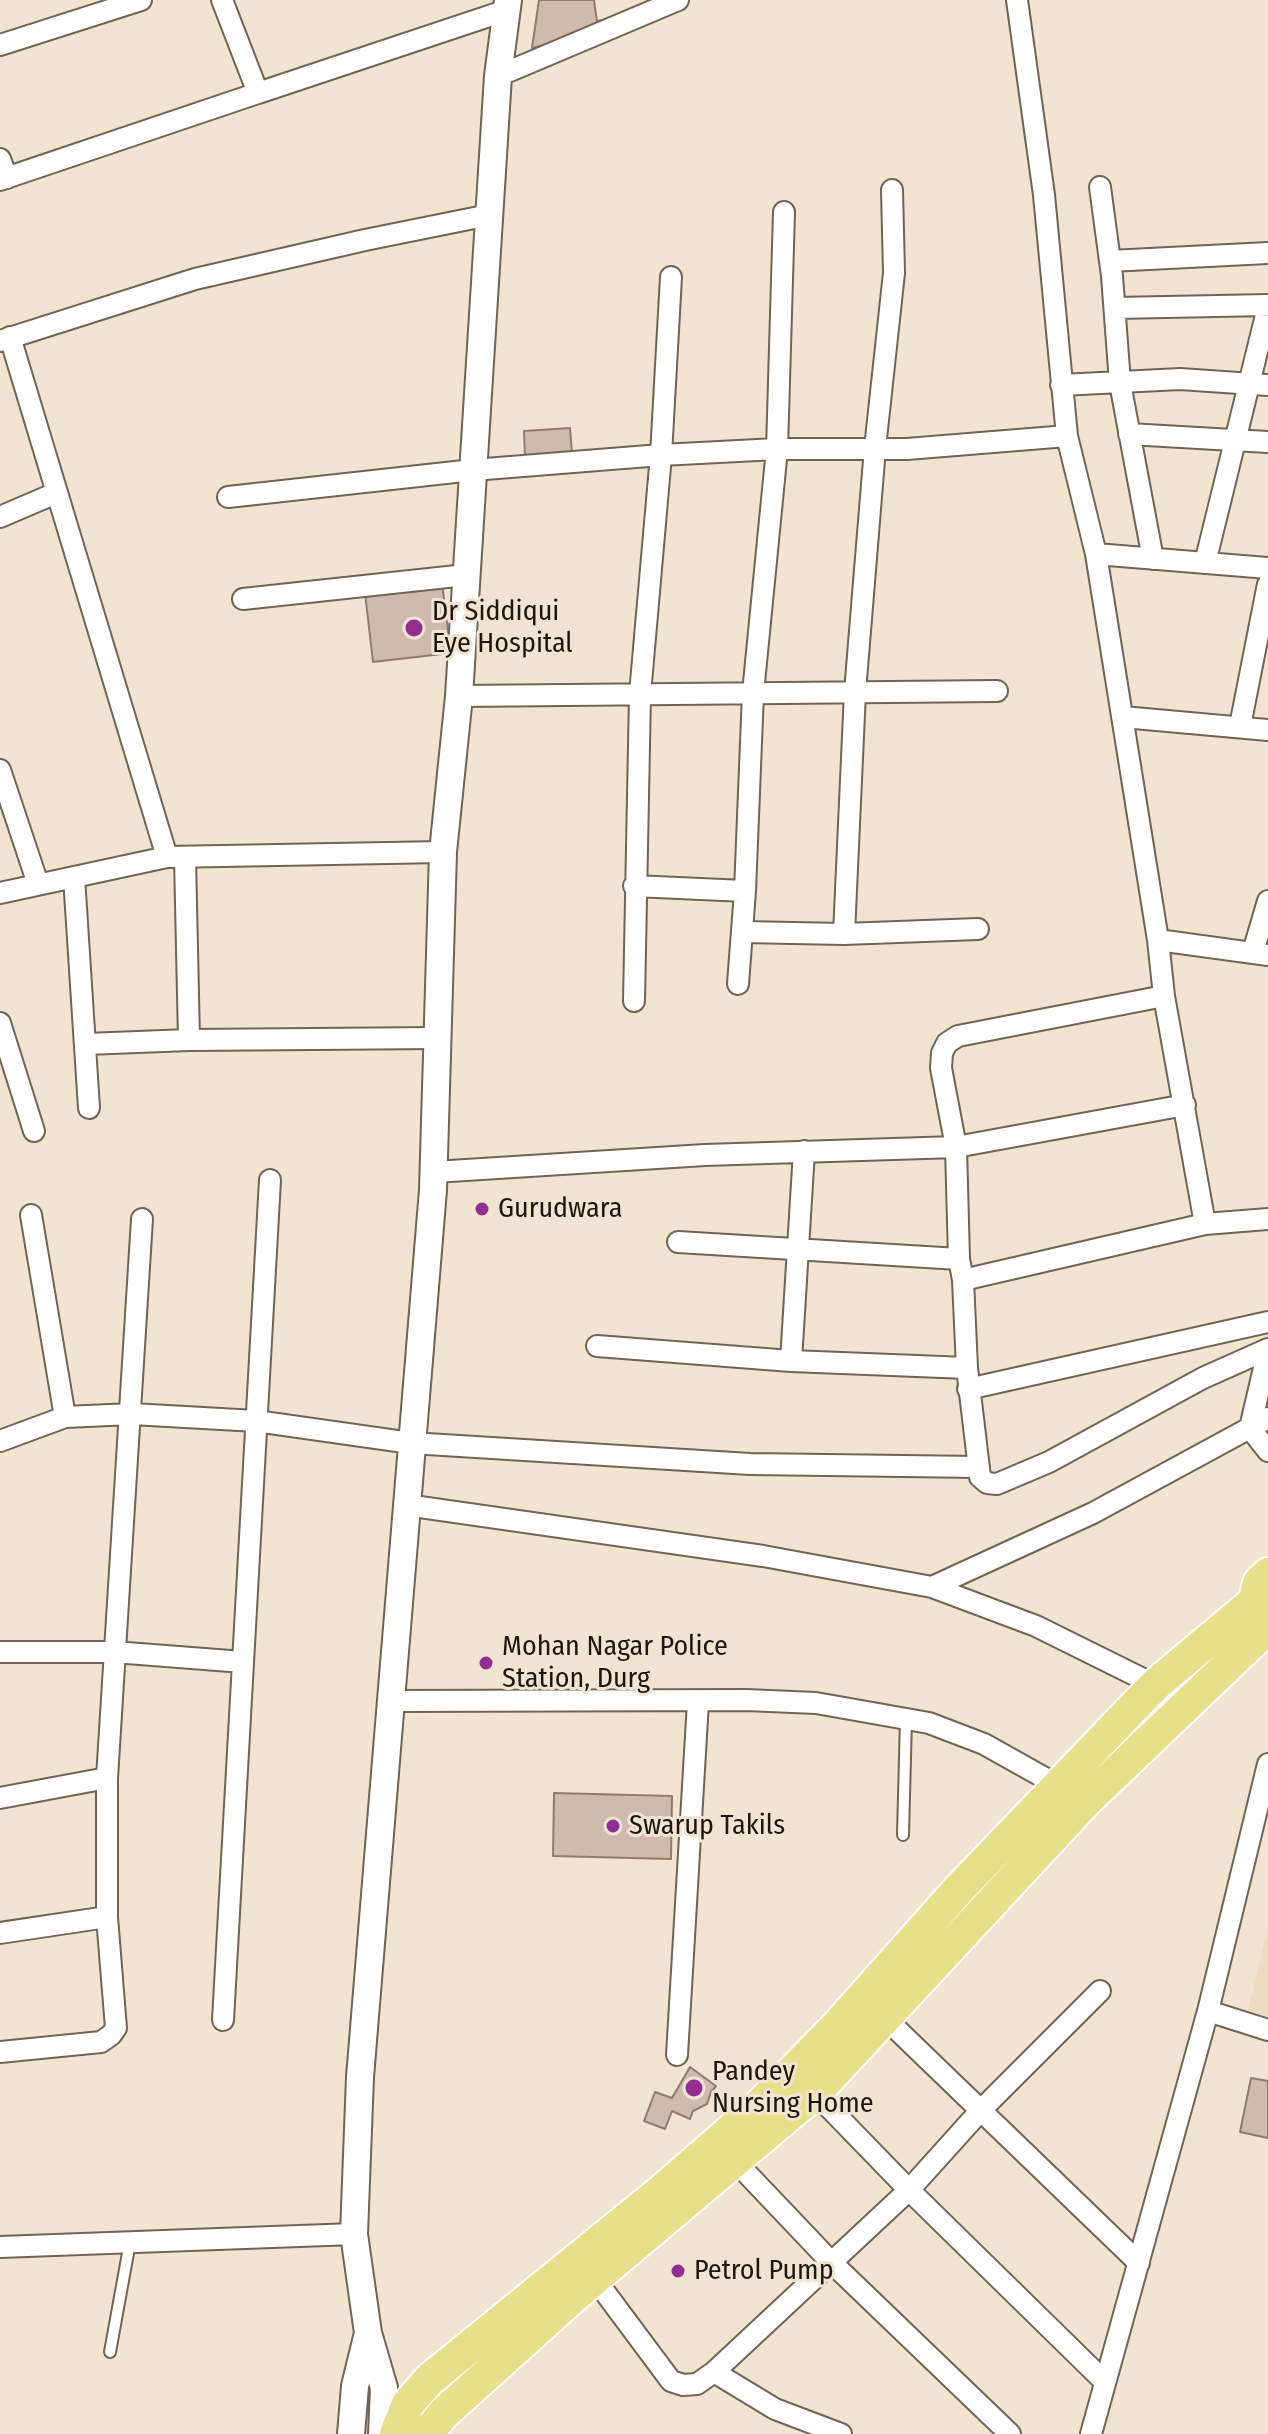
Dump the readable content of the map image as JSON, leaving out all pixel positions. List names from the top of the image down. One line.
{"places":["Dr Siddiqui Eye Hospital","Gurudwara","Mohan Nagar Police Station, Durg","Swarup Takils","Pandey Nursing Home","Petrol Pump"]}
